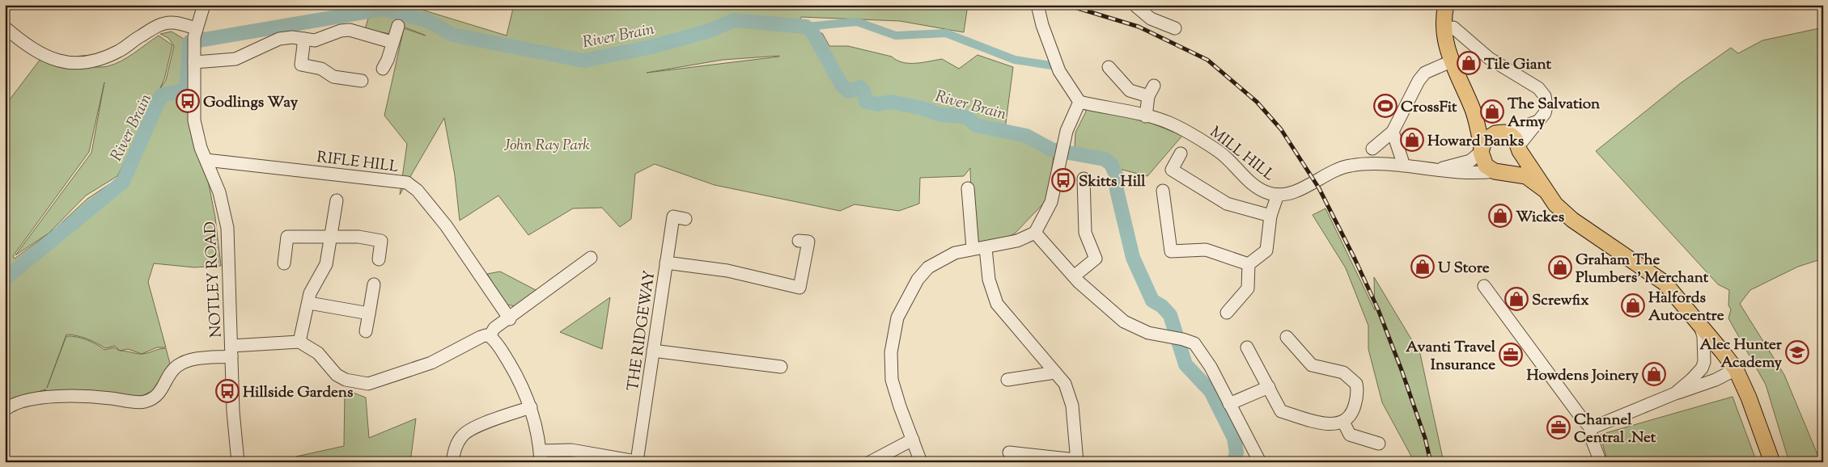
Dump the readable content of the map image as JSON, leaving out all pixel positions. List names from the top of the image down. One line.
{"streets":{"street":["MILL HILL","RIFLE HILL","NOTLEY ROAD","THE RIDGEWAY"]},"crossings":[["RIFLE HILL","NOTLEY ROAD"]],"water":["River Brain"],"parks":["John Ray Park"],"places":{"shop":["Tile Giant","The Salvation Army","Howard Banks","Wickes","U Store","Graham The Plumbers' Merchant","Screwfix","Halfords Autocentre","Howdens Joinery"],"bus stop":["Godlings Way","Skitts Hill","Hillside Gardens"],"sports":["CrossFit"],"school or university":["Alec Hunter Academy"],"office":["Avanti Travel Insurance","Channel Central .Net"]}}
